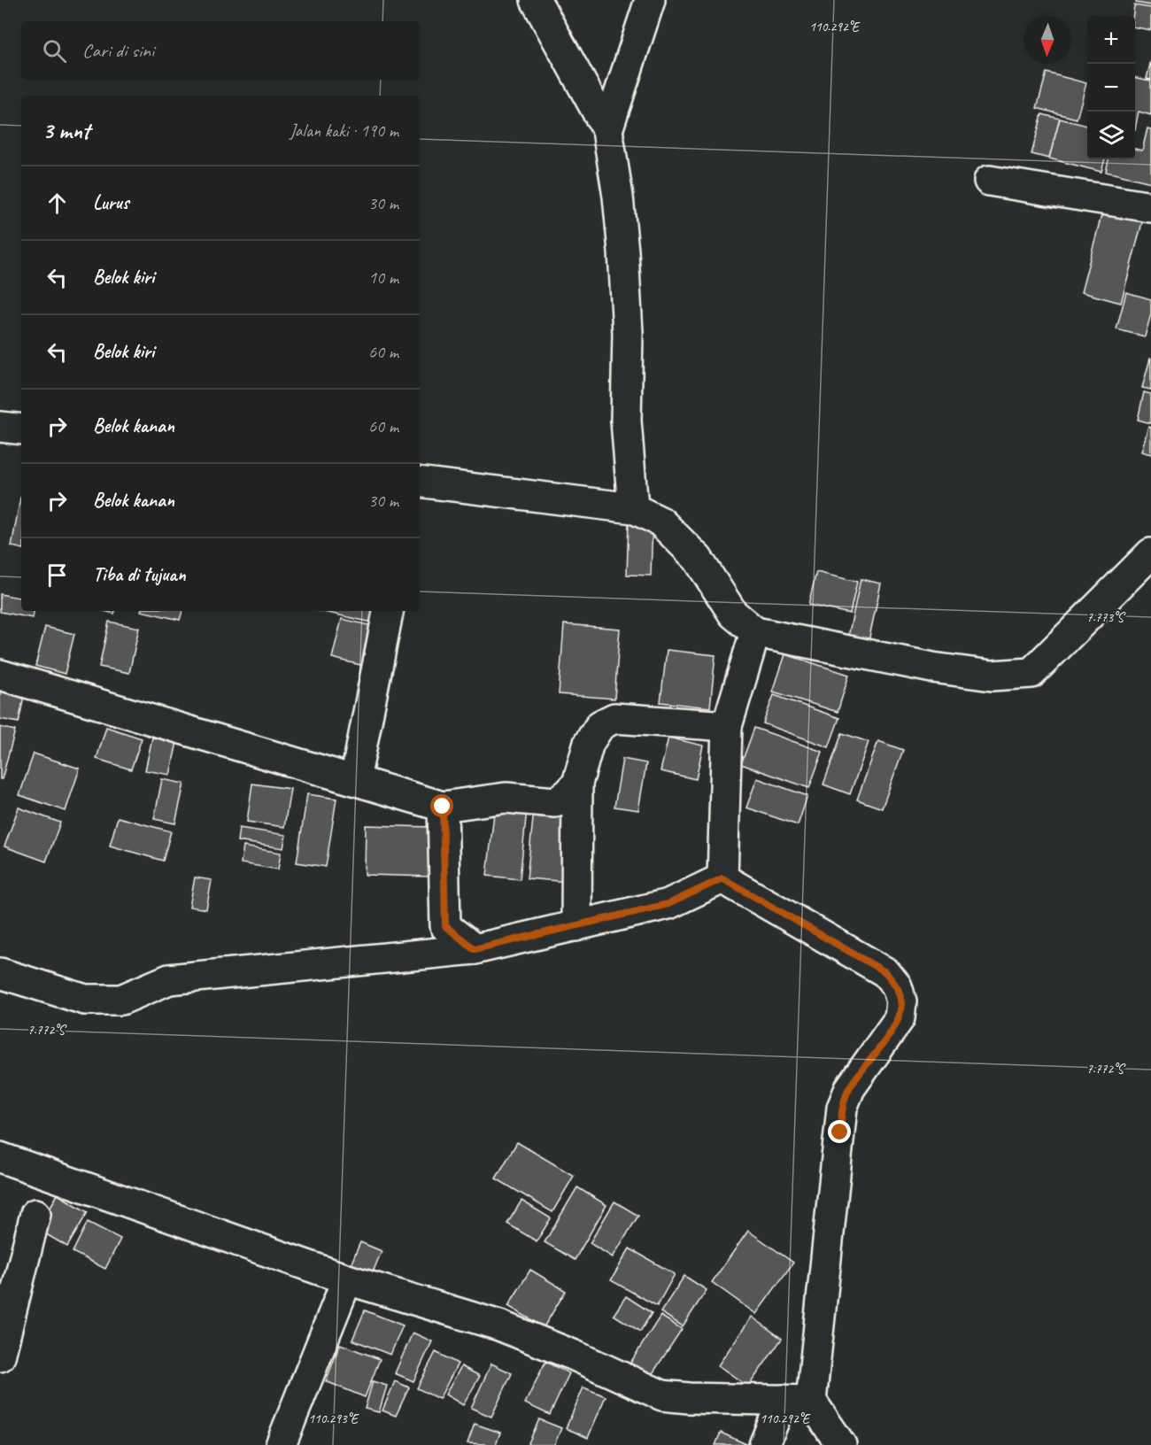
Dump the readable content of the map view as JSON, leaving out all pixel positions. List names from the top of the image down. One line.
{"north":"bottom","page":{"map_buttons":["+","−"],"search":"Cari di sini","heading":["3 mnt","Jalan kaki · 190 m"],"list":[["Lurus","30 m"],["Belok kiri","10 m"],["Belok kiri","60 m"],["Belok kanan","60 m"],["Belok kanan","30 m"],"Tiba di tujuan"]},"coordinates":["110.292°E","7.773°S","7.772°S","110.293°E"]}
